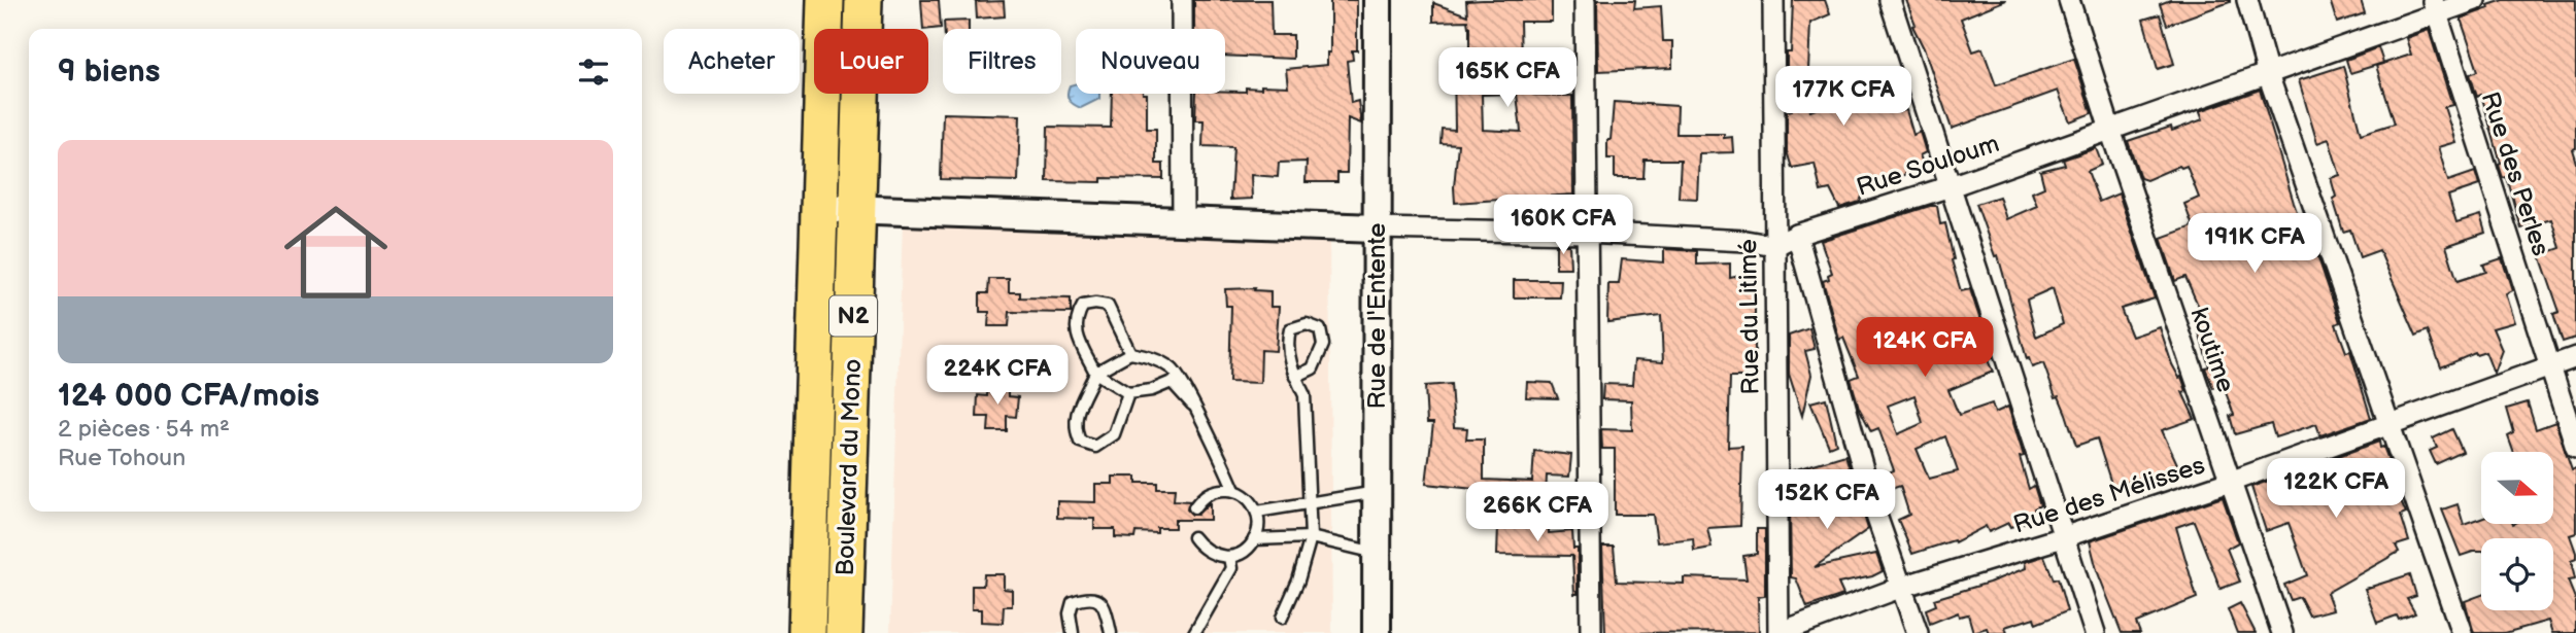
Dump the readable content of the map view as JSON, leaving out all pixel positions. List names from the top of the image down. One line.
{"streets":{"highway":["N2","Boulevard du Mono"],"street":["Rue Souloum","Rue des Perles","Rue de l'Entente","Rue du Litimé","koutime","Rue des Mélisses"]},"crossings":[["Rue Souloum","Rue des Perles"],["Rue Souloum","Rue du Litimé"],["Rue Souloum","koutime"],["Rue des Perles","Rue des Mélisses"],["Rue du Litimé","Rue des Mélisses"],["koutime","Rue des Mélisses"]],"north":"right","page":{"chip":["Acheter","Louer","Filtres","Nouveau"],"heading":"9 biens","price":["165K CFA","177K CFA","160K CFA","191K CFA","124K CFA","224K CFA","122K CFA","152K CFA","266K CFA"],"list":[{"name":"124 000 CFA/mois","note":"2 pièces · 54 m² · Rue Tohoun"}]}}
